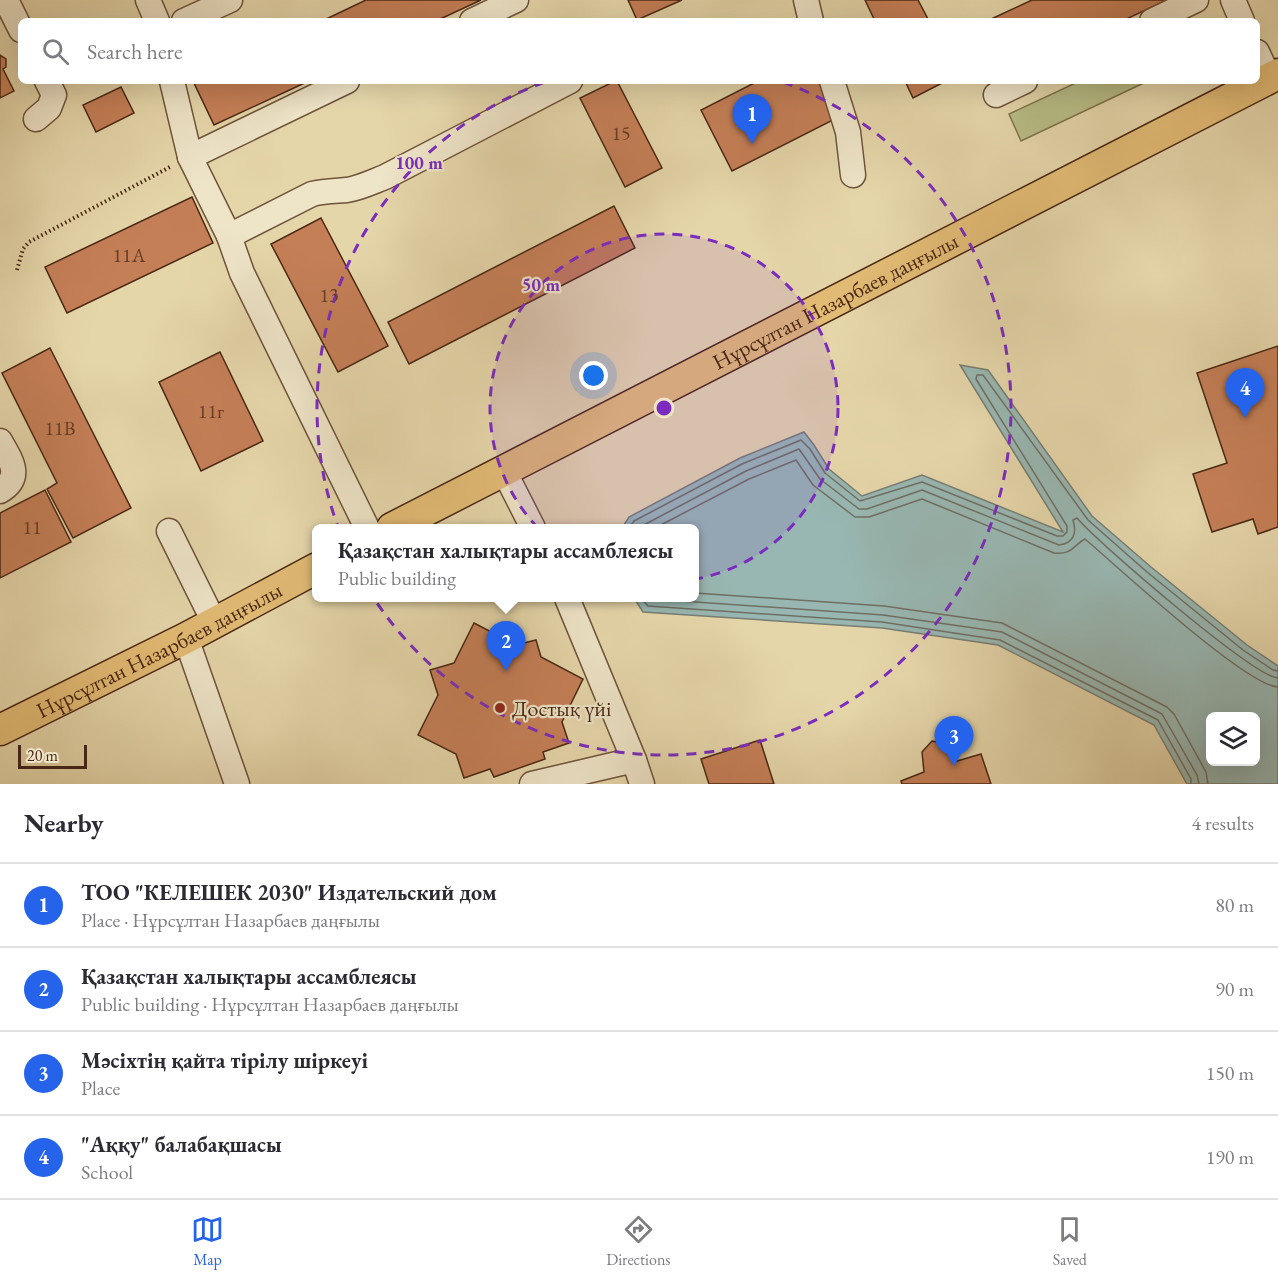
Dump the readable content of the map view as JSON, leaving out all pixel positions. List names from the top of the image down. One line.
{"streets":{"main road":["Нұрсұлтан Назарбаев даңғылы"]},"places":["Достық үйі"],"house_numbers":["15","11А","13","11г","11В","11"],"scale_bar":"20 m","page":{"search":"Search here","pins":["1","4","2","3"],"popup":["Қазақстан халықтары ассамблеясы","Public building"],"scale":"20 m","heading":["Nearby","4 results"],"list":[{"mark":"1","name":"ТОО \"КЕЛЕШЕК 2030\" Издательский дом","note":"Place · Нұрсұлтан Назарбаев даңғылы","value":"80 m"},{"mark":"2","name":"Қазақстан халықтары ассамблеясы","note":"Public building · Нұрсұлтан Назарбаев даңғылы","value":"90 m"},{"mark":"3","name":"Мәсіхтің қайта тірілу шіркеуі","note":"Place","value":"150 m"},{"mark":"4","name":"\"Аққу\" балабақшасы","note":"School","value":"190 m"}],"nav":["Map","Directions","Saved"]},"rings":["100 m","50 m"]}
